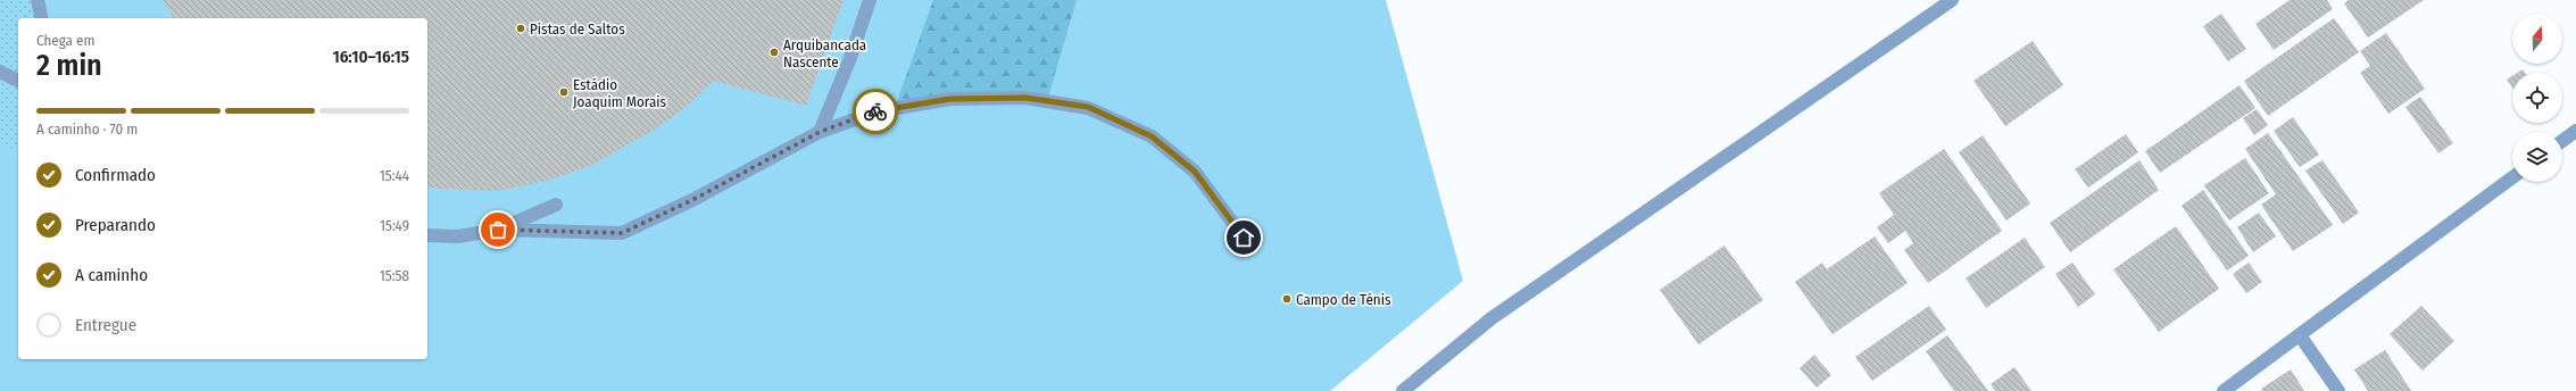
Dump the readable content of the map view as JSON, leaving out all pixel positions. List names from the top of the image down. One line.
{"places":["Pistas de Saltos","Arquibancada Nascente","Estádio Joaquim Morais","Campo de Ténis"],"north":"top","page":{"heading":["2 min","Chega em","16:10–16:15"],"bar":"A caminho · 70 m","list":[["Confirmado","15:44"],["Preparando","15:49"],["A caminho","15:58"],"Entregue"]}}
